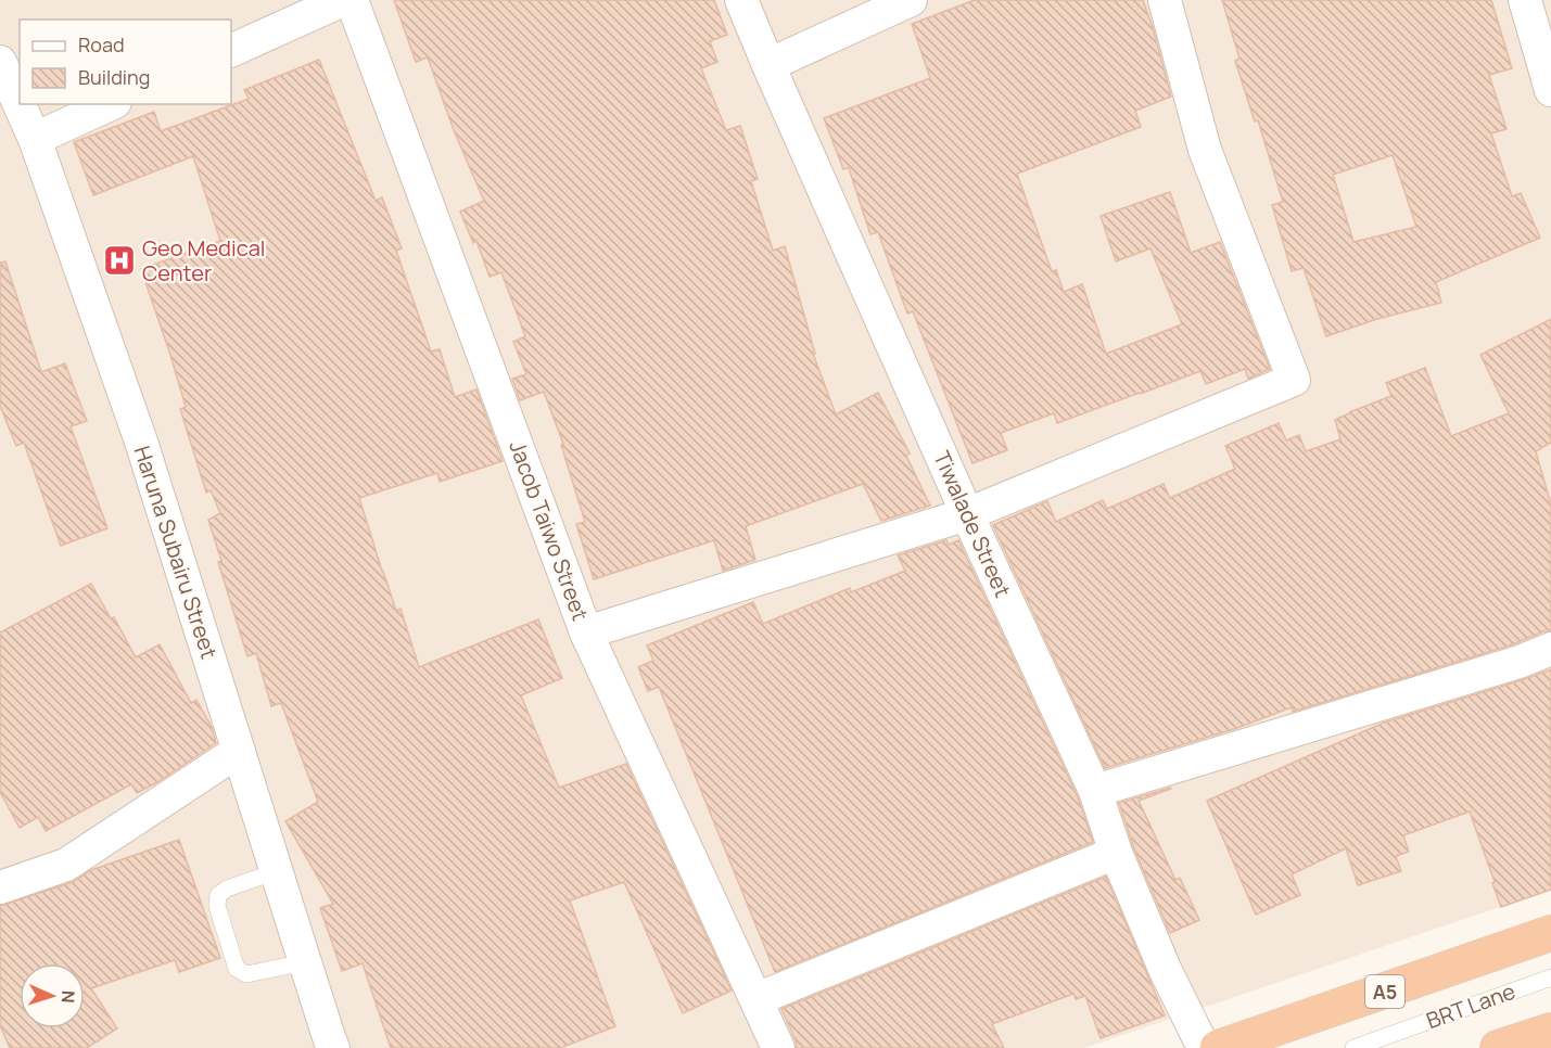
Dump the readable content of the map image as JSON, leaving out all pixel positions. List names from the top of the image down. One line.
{"streets":{"highway":["A5"],"street":["Tiwalade Street","Jacob Taiwo Street","Haruna Subairu Street"],"lane":["BRT Lane"]},"places":{"hospital":["Geo Medical Center"]},"legend":["Road","Building"],"north":"right"}
